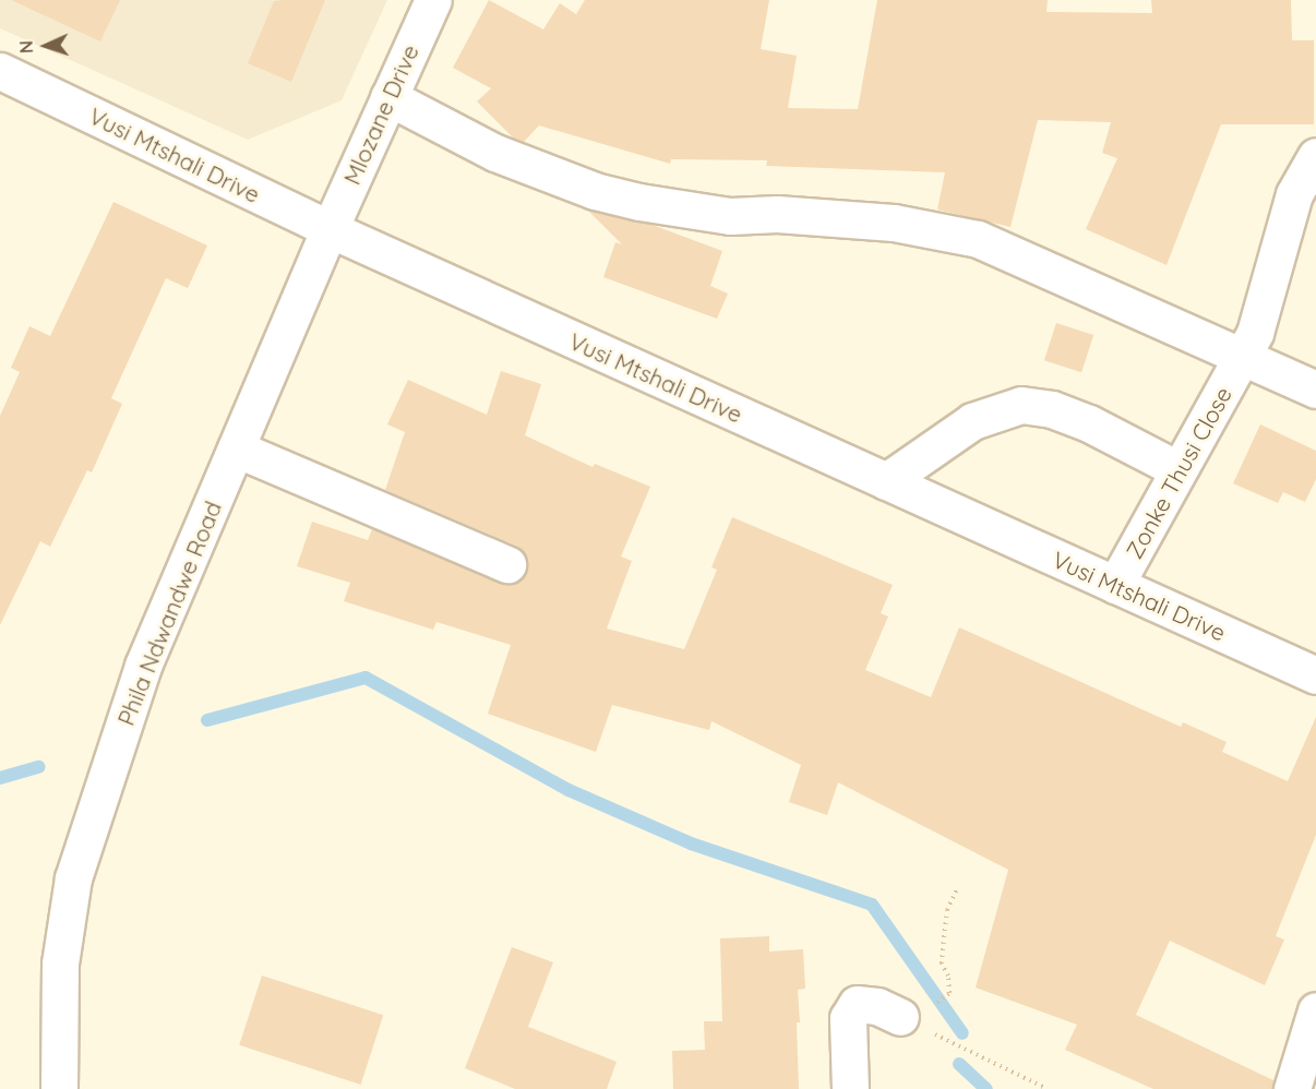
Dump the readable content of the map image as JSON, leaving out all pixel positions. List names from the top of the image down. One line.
{"streets":{"street":["Mlozane Drive","Vusi Mtshali Drive","Zonke Thusi Close","Phila Ndwandwe Road"]},"crossings":[["Mlozane Drive","Vusi Mtshali Drive"],["Mlozane Drive","Phila Ndwandwe Road"],["Vusi Mtshali Drive","Zonke Thusi Close"],["Vusi Mtshali Drive","Phila Ndwandwe Road"]],"north":"left"}
